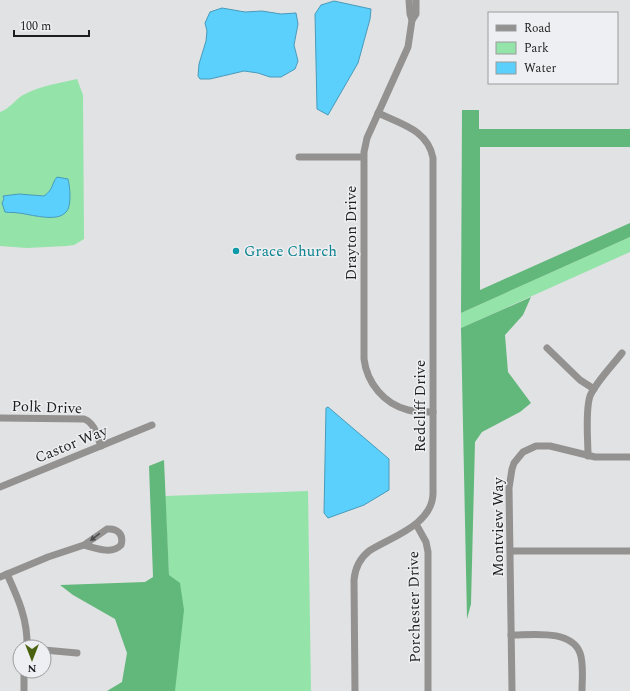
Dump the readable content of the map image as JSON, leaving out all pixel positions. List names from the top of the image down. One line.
{"streets":{"street":["Drayton Drive","Redcliff Drive","Polk Drive","Castor Way","Montview Way","Porchester Drive"]},"crossings":[["Drayton Drive","Redcliff Drive"],["Redcliff Drive","Porchester Drive"],["Polk Drive","Castor Way"]],"places":["Grace Church"],"legend":["Road","Park","Water"],"scale_bar":"100 m","north":"bottom"}
